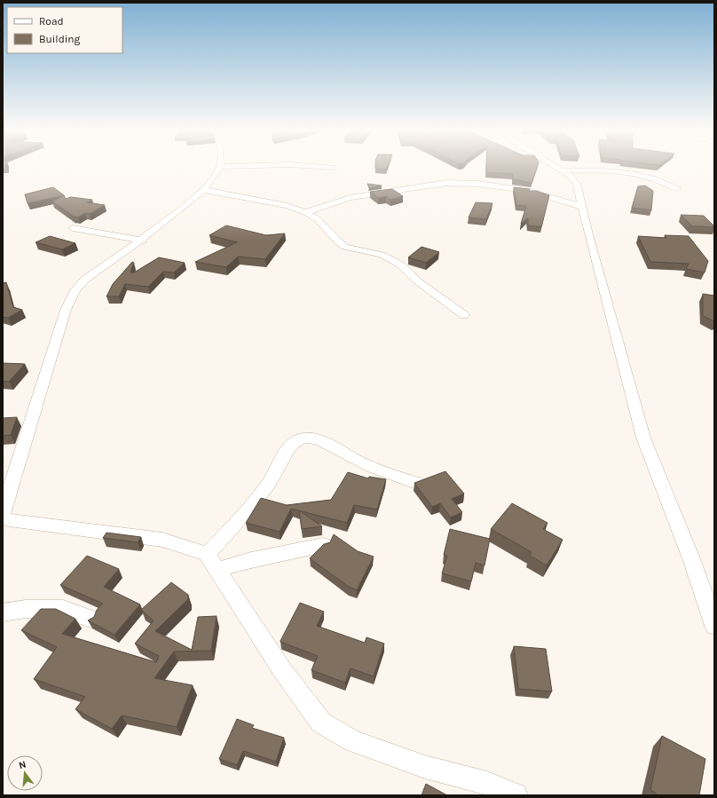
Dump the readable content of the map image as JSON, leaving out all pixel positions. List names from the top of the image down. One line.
{"legend":["Road","Building"],"north":"top"}
